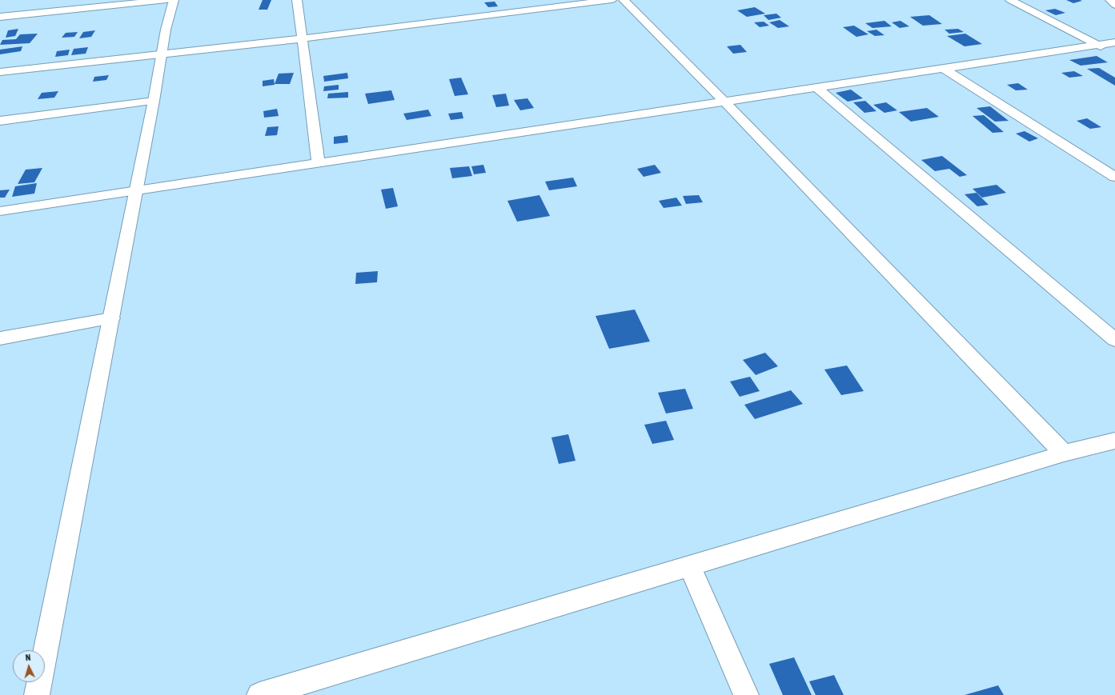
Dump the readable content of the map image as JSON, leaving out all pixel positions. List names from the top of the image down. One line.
{"north":"top"}
